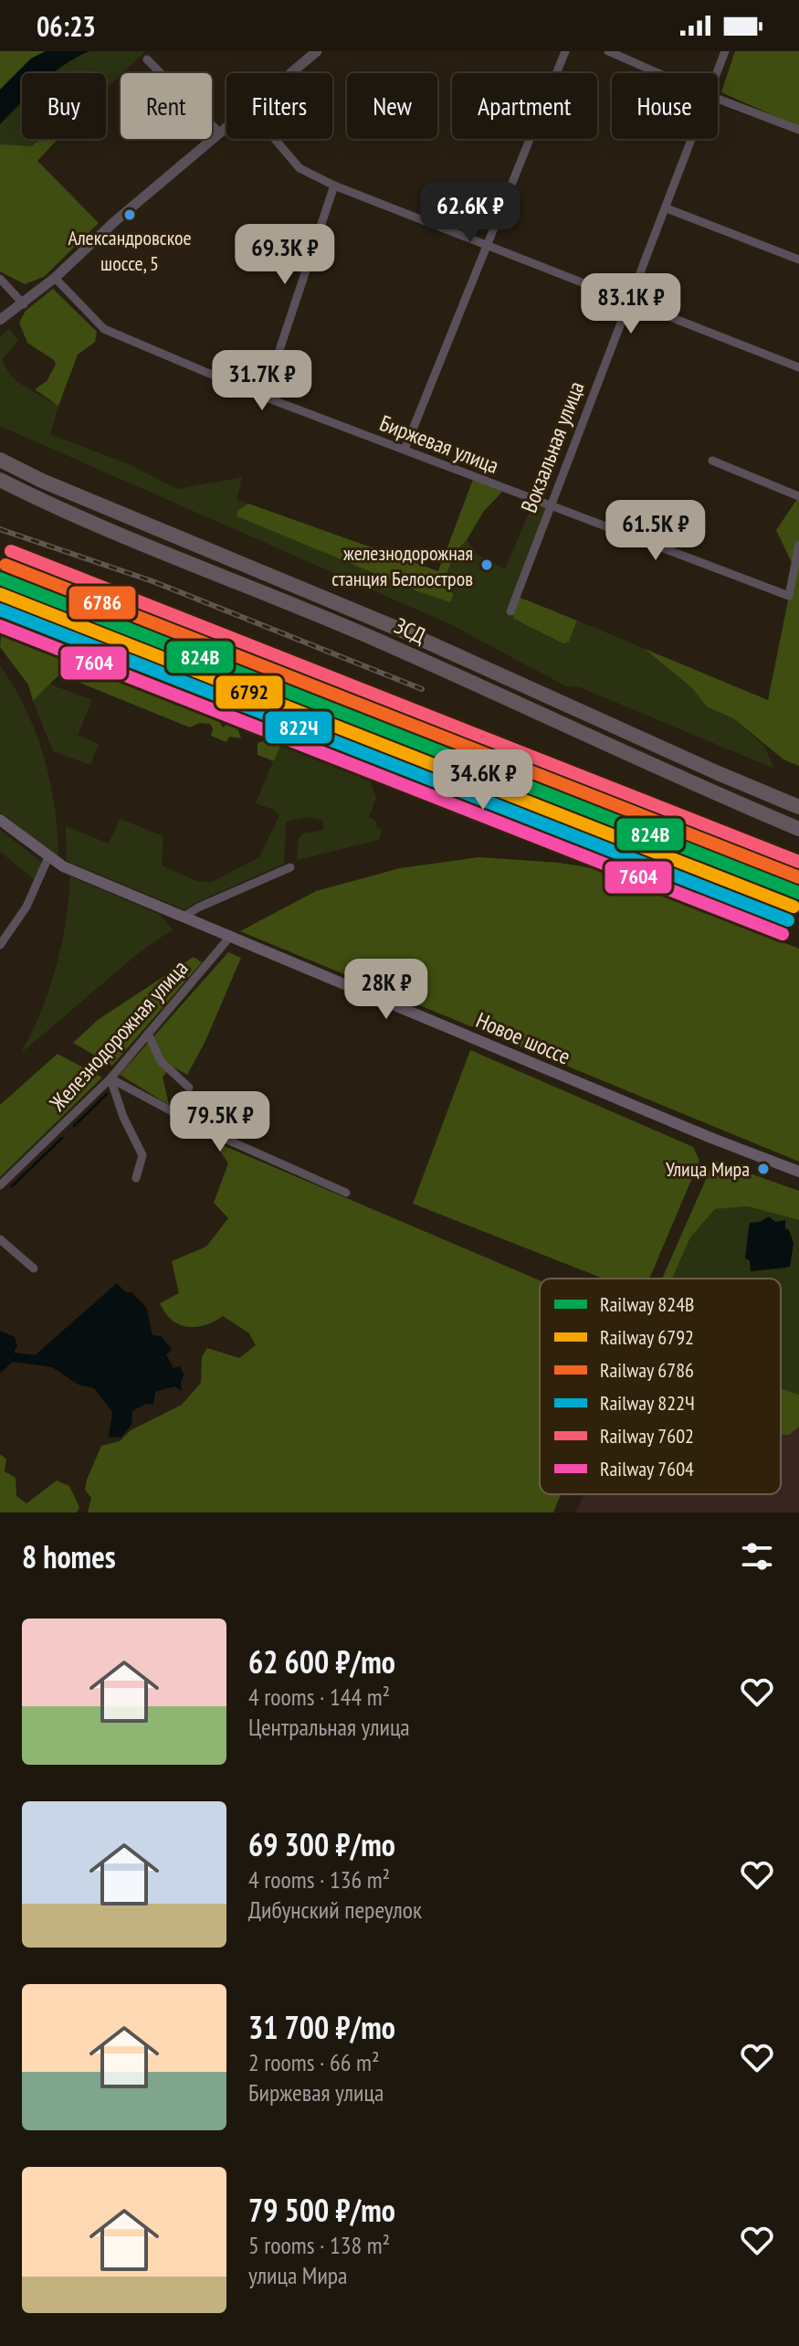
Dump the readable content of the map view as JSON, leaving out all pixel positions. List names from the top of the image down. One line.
{"streets":{"highway":["ЗСД"],"main road":["Новое шоссе"],"street":["Биржевая улица","Вокзальная улица","Железнодорожная улица"]},"crossings":[["Биржевая улица","Вокзальная улица"],["Железнодорожная улица","Новое шоссе"]],"places":["Александровское шоссе, 5","железнодорожная станция Белоостров","Улица Мира"],"lines":["rail line 7602","rail line 6786","rail line 824В","rail line 6792","rail line 822Ч","rail line 7604"],"legend":["Railway 824В","Railway 6792","Railway 6786","Railway 822Ч","Railway 7602","Railway 7604"],"page":{"status":"06:23","chip":["Buy","Rent","Filters","New","Apartment","House"],"price":["62.6K ₽","69.3K ₽","83.1K ₽","31.7K ₽","61.5K ₽","34.6K ₽","28K ₽","79.5K ₽"],"heading":"8 homes","list":[{"name":"62 600 ₽/mo","note":"4 rooms · 144 m² · Центральная улица"},{"name":"69 300 ₽/mo","note":"4 rooms · 136 m² · Дибунский переулок"},{"name":"31 700 ₽/mo","note":"2 rooms · 66 m² · Биржевая улица"},{"name":"79 500 ₽/mo","note":"5 rooms · 138 m² · улица Мира"}]}}
